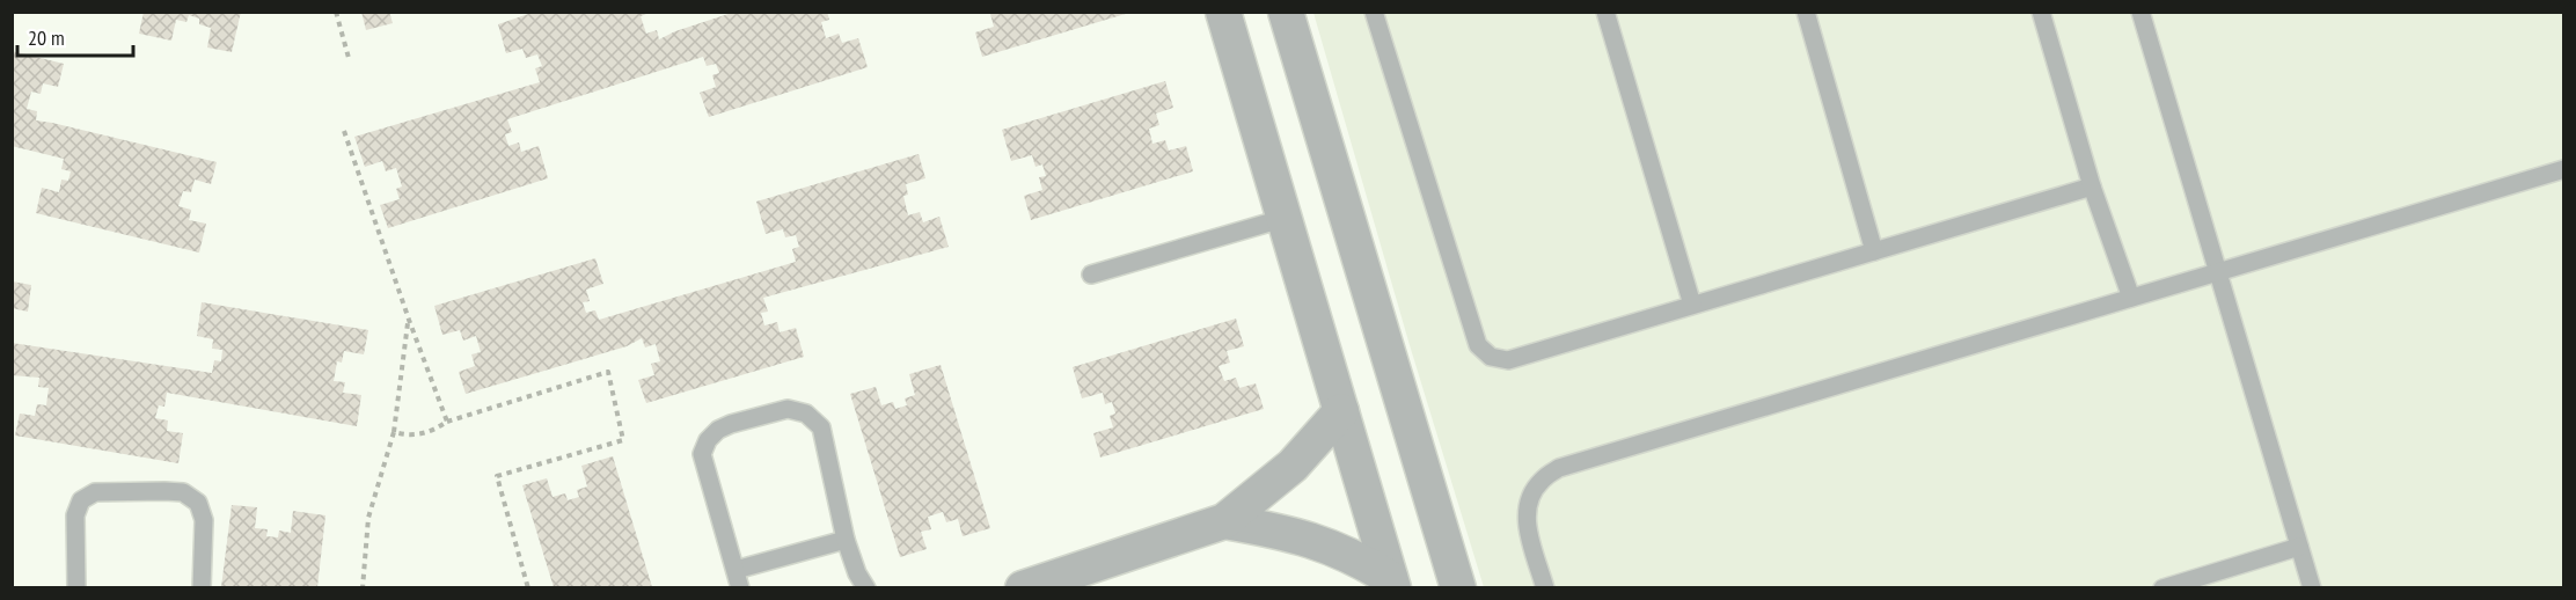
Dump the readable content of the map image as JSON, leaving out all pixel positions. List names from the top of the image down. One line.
{"scale_bar":"20 m"}
